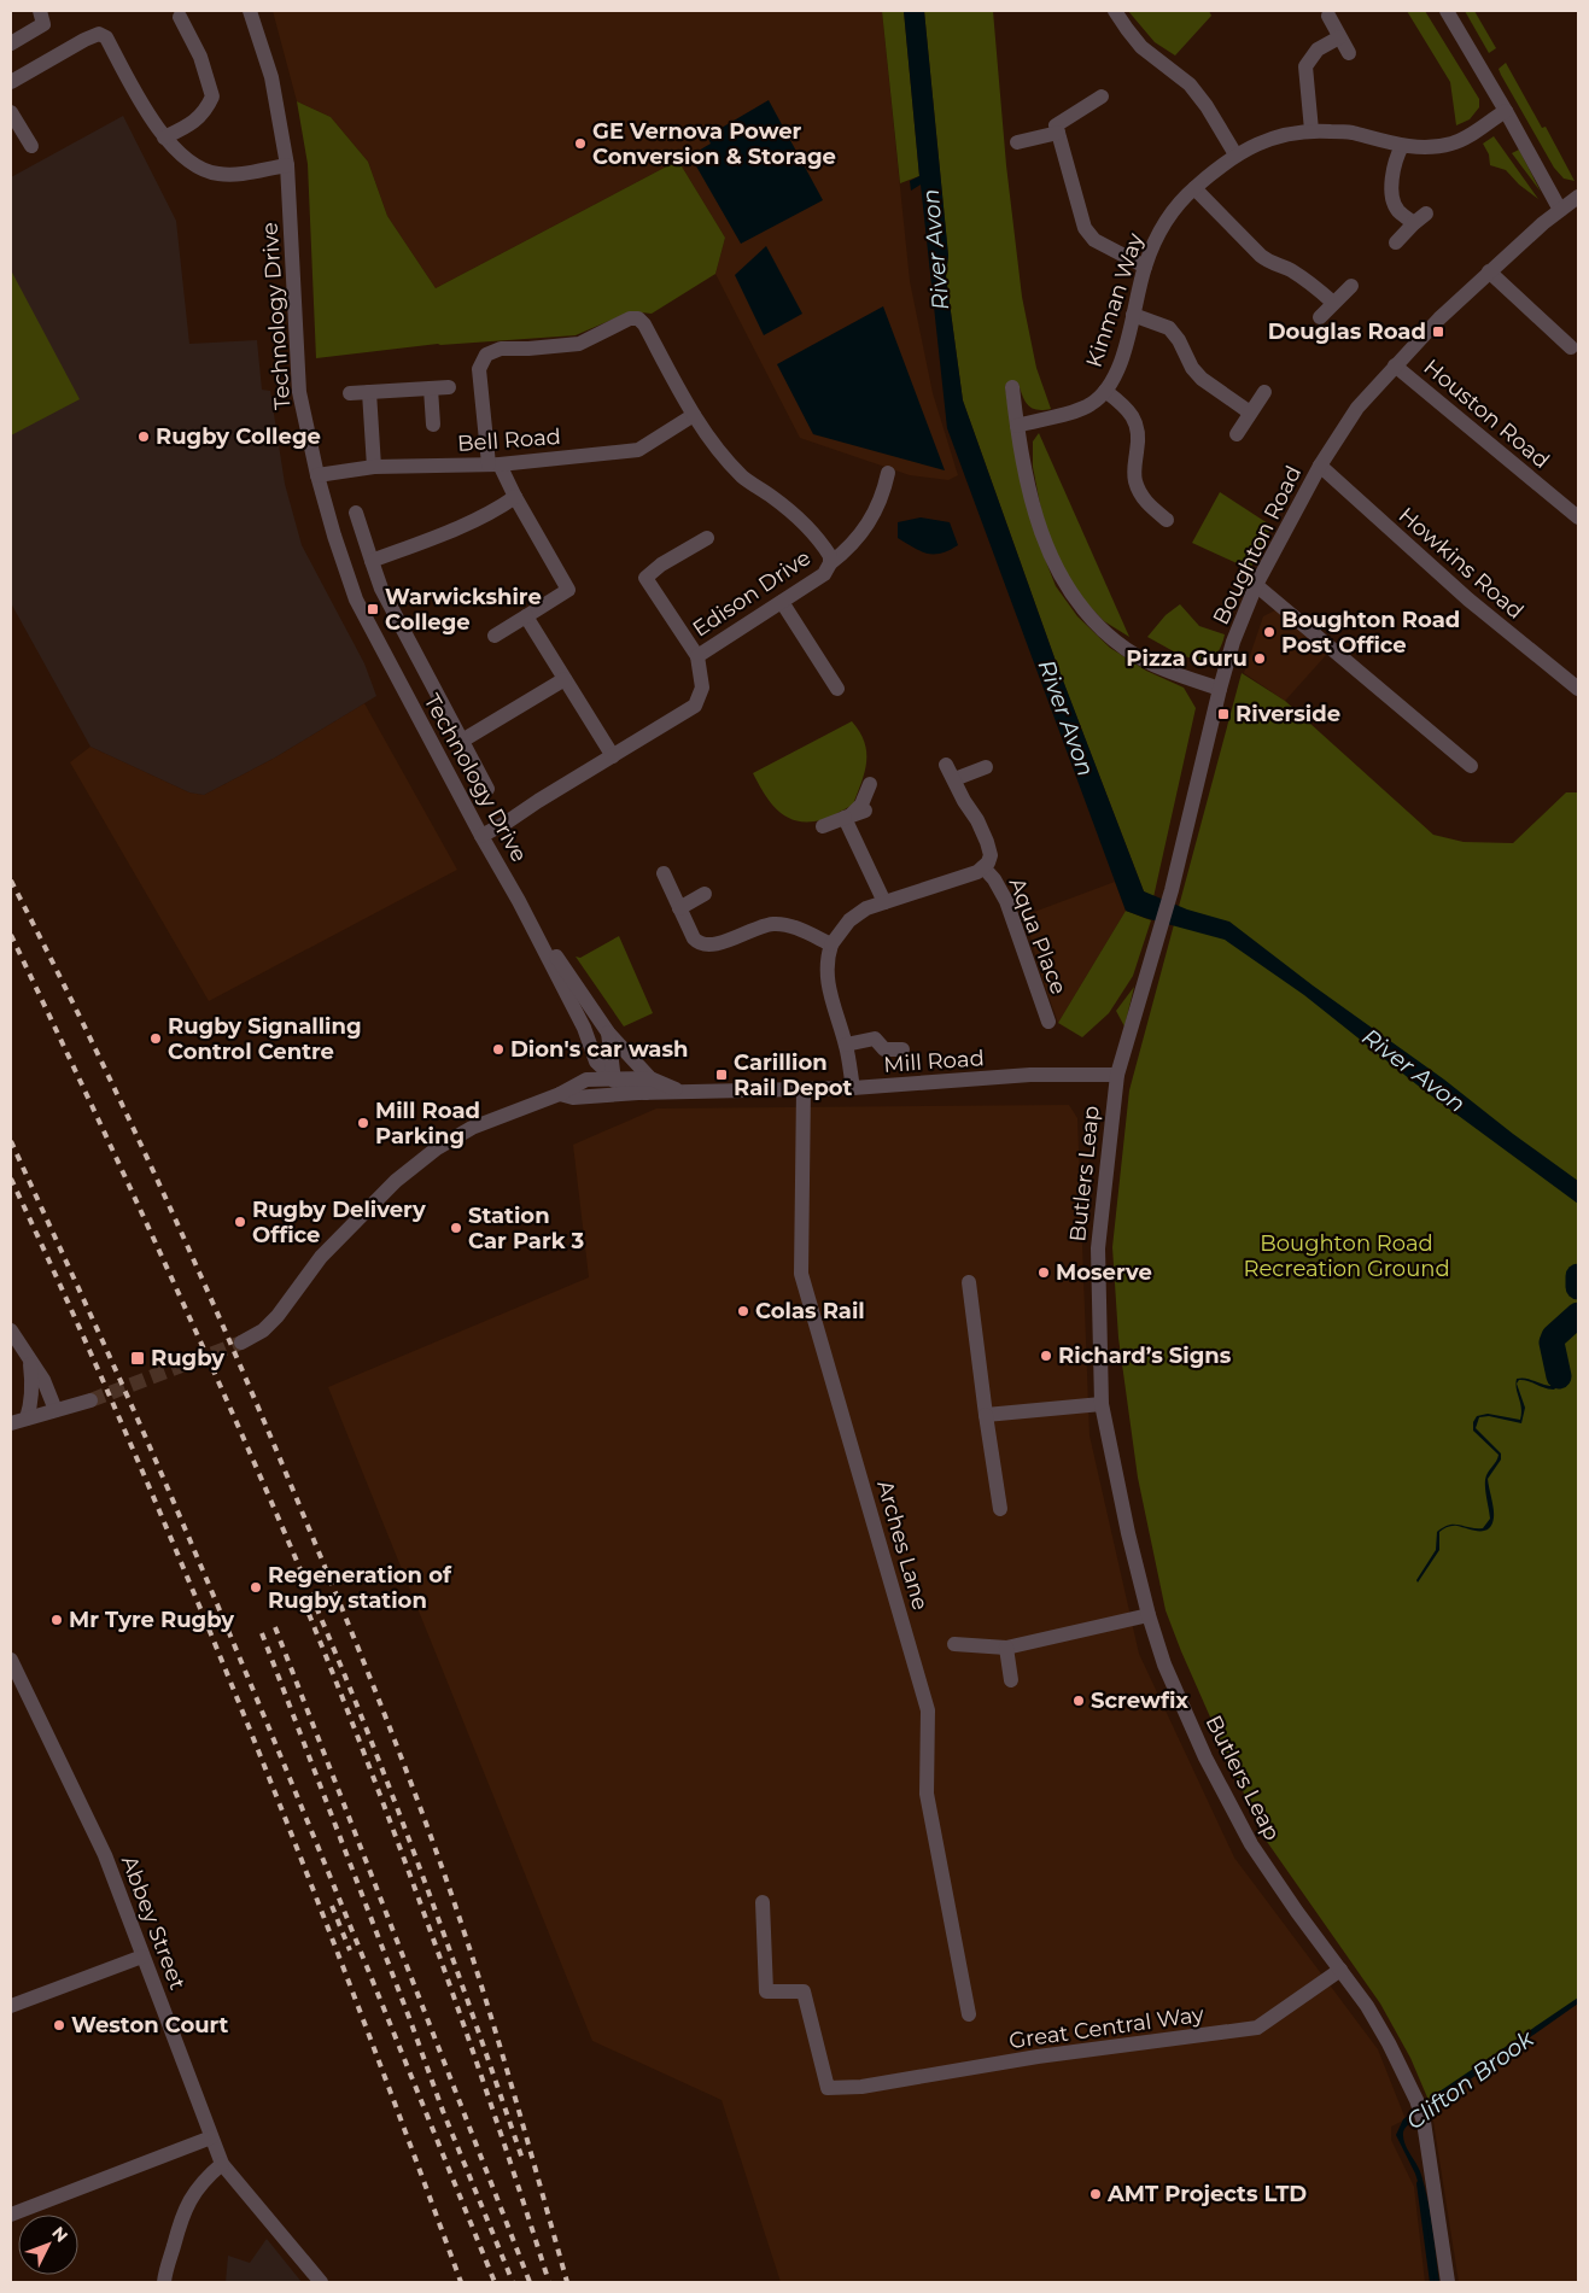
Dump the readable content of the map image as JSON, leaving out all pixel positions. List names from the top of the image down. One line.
{"streets":{"street":["Kinman Way","Technology Drive","Houston Road","Bell Road","Boughton Road","Howkins Road","Edison Drive","Aqua Place","Mill Road","Butlers Leap","Arches Lane","Abbey Street","Great Central Way"]},"crossings":[["Technology Drive","Bell Road"],["Technology Drive","Edison Drive"],["Technology Drive","Mill Road"],["Houston Road","Boughton Road"],["Bell Road","Edison Drive"],["Boughton Road","Howkins Road"],["Boughton Road","Mill Road"],["Boughton Road","Butlers Leap"],["Aqua Place","Mill Road"],["Mill Road","Butlers Leap"],["Mill Road","Arches Lane"],["Butlers Leap","Great Central Way"]],"water":["River Avon","Clifton Brook"],"parks":["Boughton Road Recreation Ground"],"places":{"other":["GE Vernova Power Conversion & Storage","Rugby College","Boughton Road Post Office","Pizza Guru","Rugby Signalling Control Centre","Dion's car wash","Mill Road Parking","Rugby Delivery Office","Station Car Park 3","Moserve","Colas Rail","Richard’s Signs","Regeneration of Rugby station","Mr Tyre Rugby","Screwfix","Weston Court","AMT Projects LTD"],"transit":["Douglas Road","Warwickshire College","Riverside","Carillion Rail Depot","Rugby"]},"north":"top right"}
